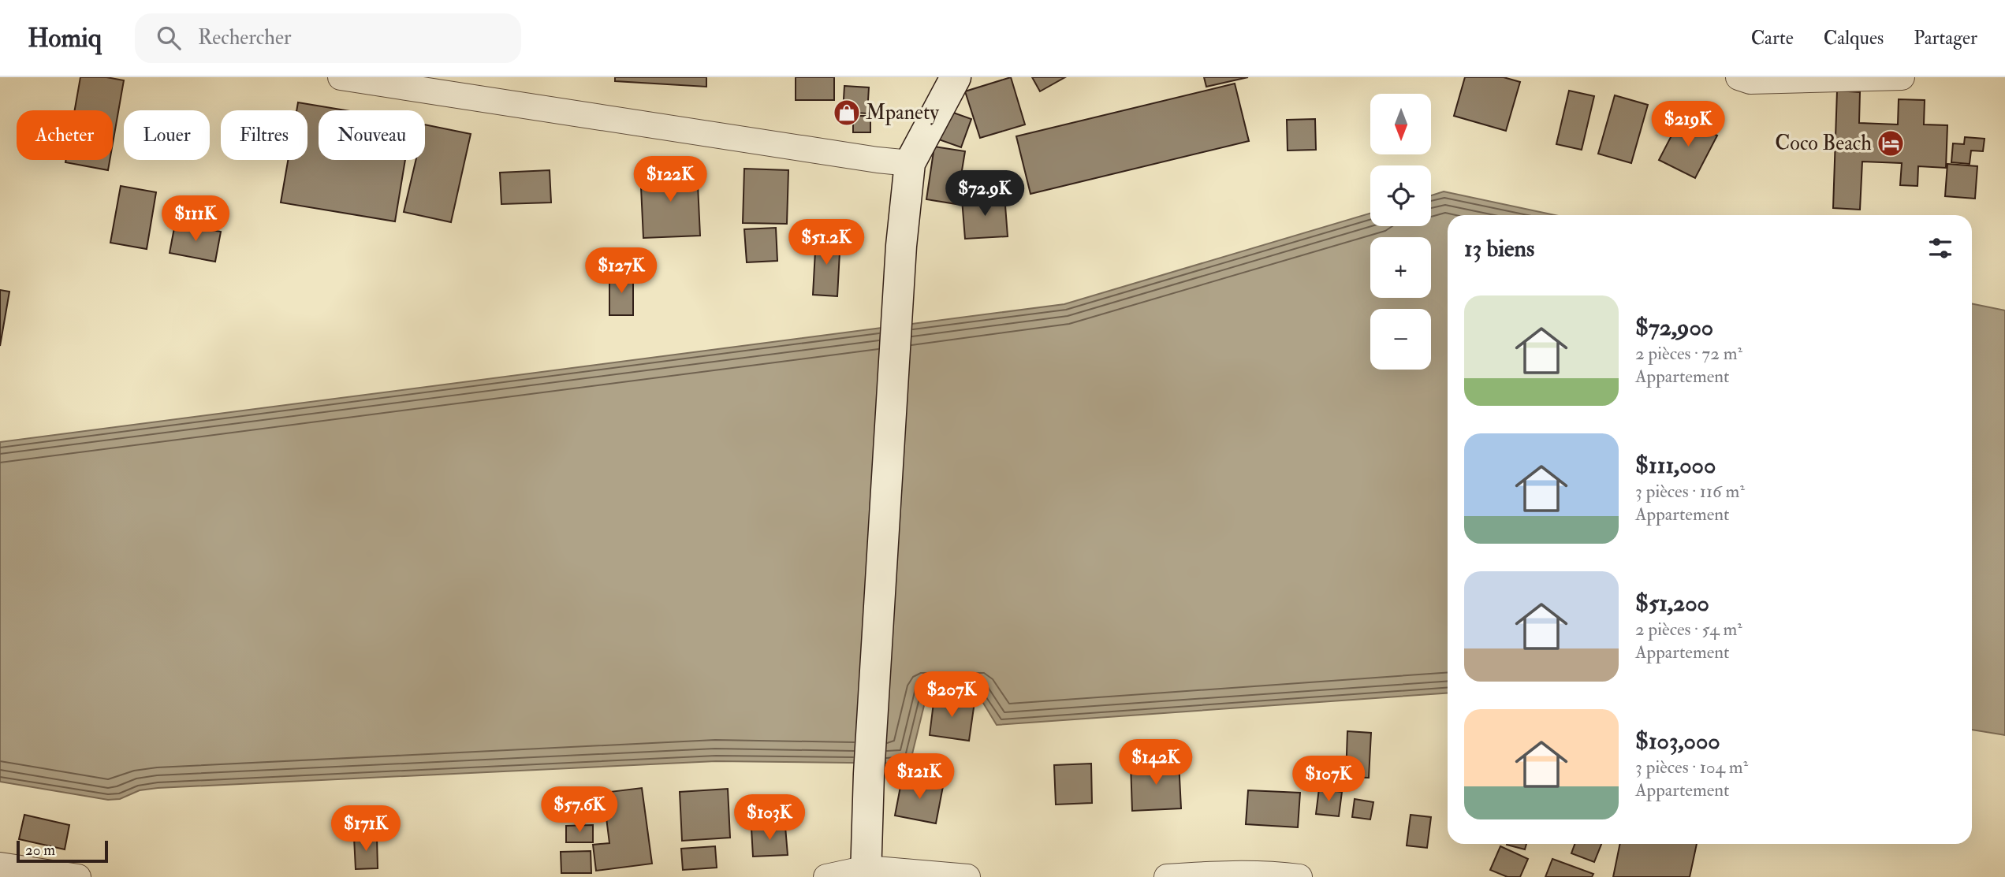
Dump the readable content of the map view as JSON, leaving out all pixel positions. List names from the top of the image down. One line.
{"places":{"shop":["Mpanety"],"hotel":["Coco Beach"]},"scale_bar":"20 m","north":"bottom","page":{"header":"Homiq","search":"Rechercher","nav":["Carte","Calques","Partager"],"map_buttons":["+","−"],"price":["$219K","$122K","$72.9K","$111K","$51.2K","$127K","$207K","$142K","$121K","$107K","$57.6K","$103K","$171K"],"chip":["Acheter","Louer","Filtres","Nouveau"],"heading":"13 biens","list":[{"name":"$72,900","note":"2 pièces · 72 m² · Appartement"},{"name":"$111,000","note":"3 pièces · 116 m² · Appartement"},{"name":"$51,200","note":"2 pièces · 54 m² · Appartement"},{"name":"$103,000","note":"3 pièces · 104 m² · Appartement"}],"scale":"20 m"}}
